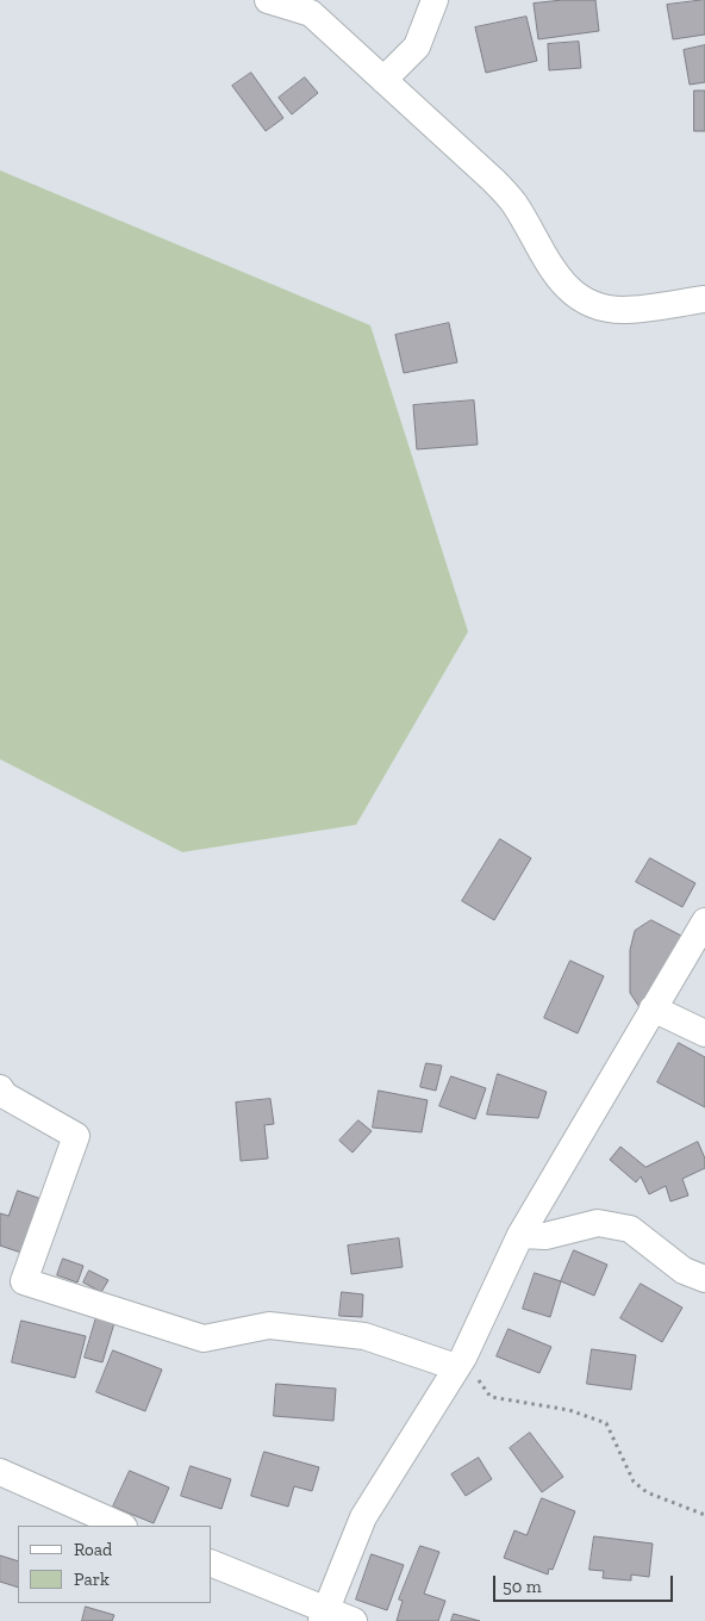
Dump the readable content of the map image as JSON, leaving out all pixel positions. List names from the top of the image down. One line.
{"legend":["Road","Park"],"scale_bar":"50 m"}
